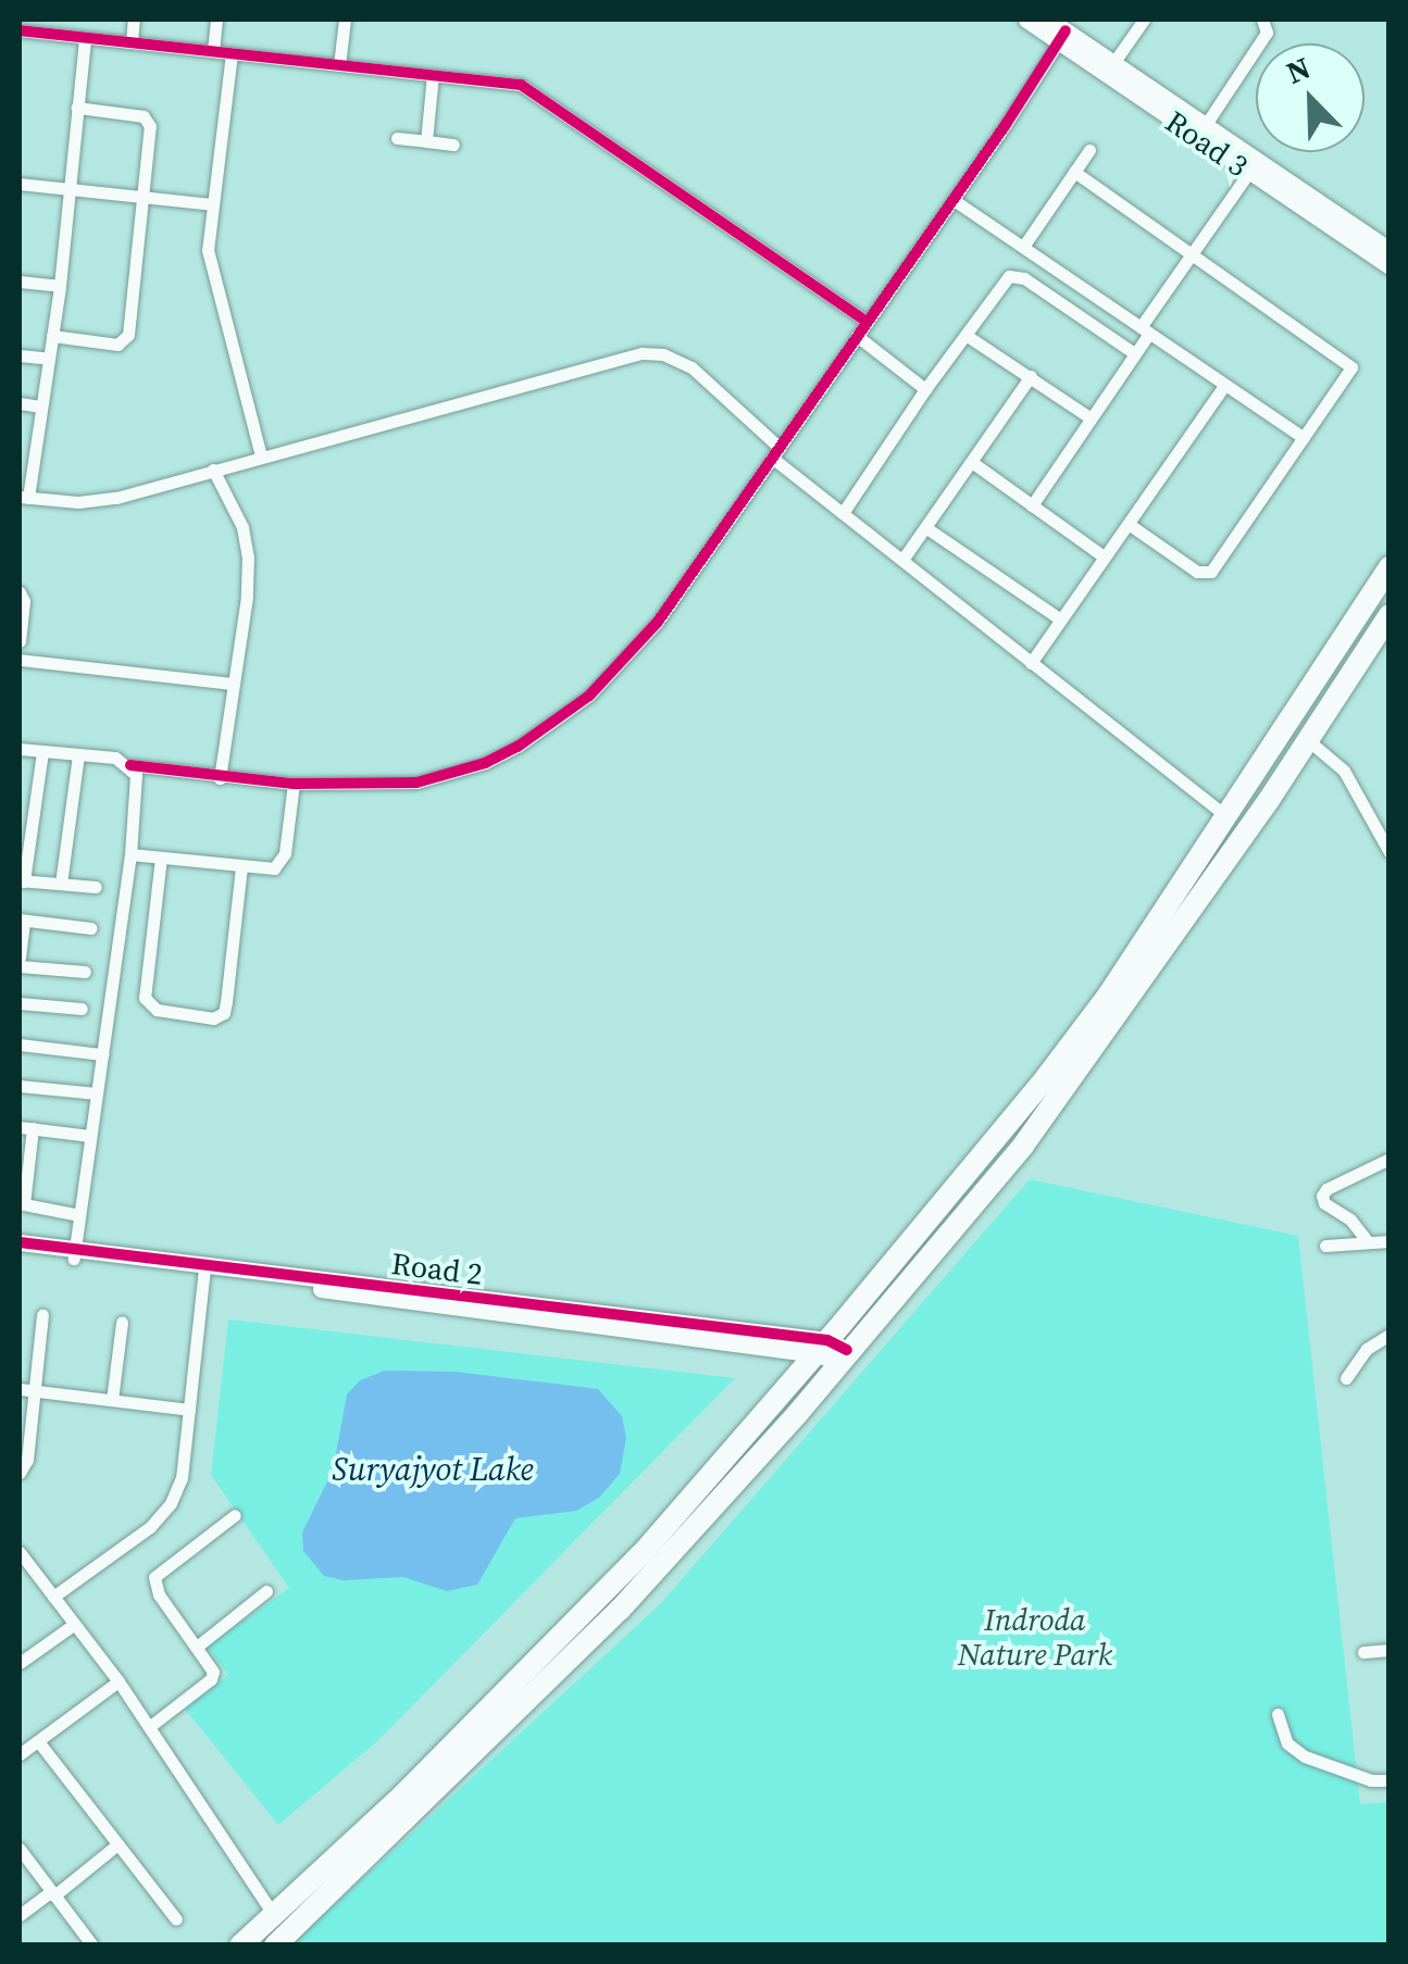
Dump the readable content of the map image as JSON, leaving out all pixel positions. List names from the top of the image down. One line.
{"streets":{"street":["Road 3","Road 2"]},"water":["Suryajyot Lake"],"parks":["Indroda Nature Park"],"north":"top left"}
